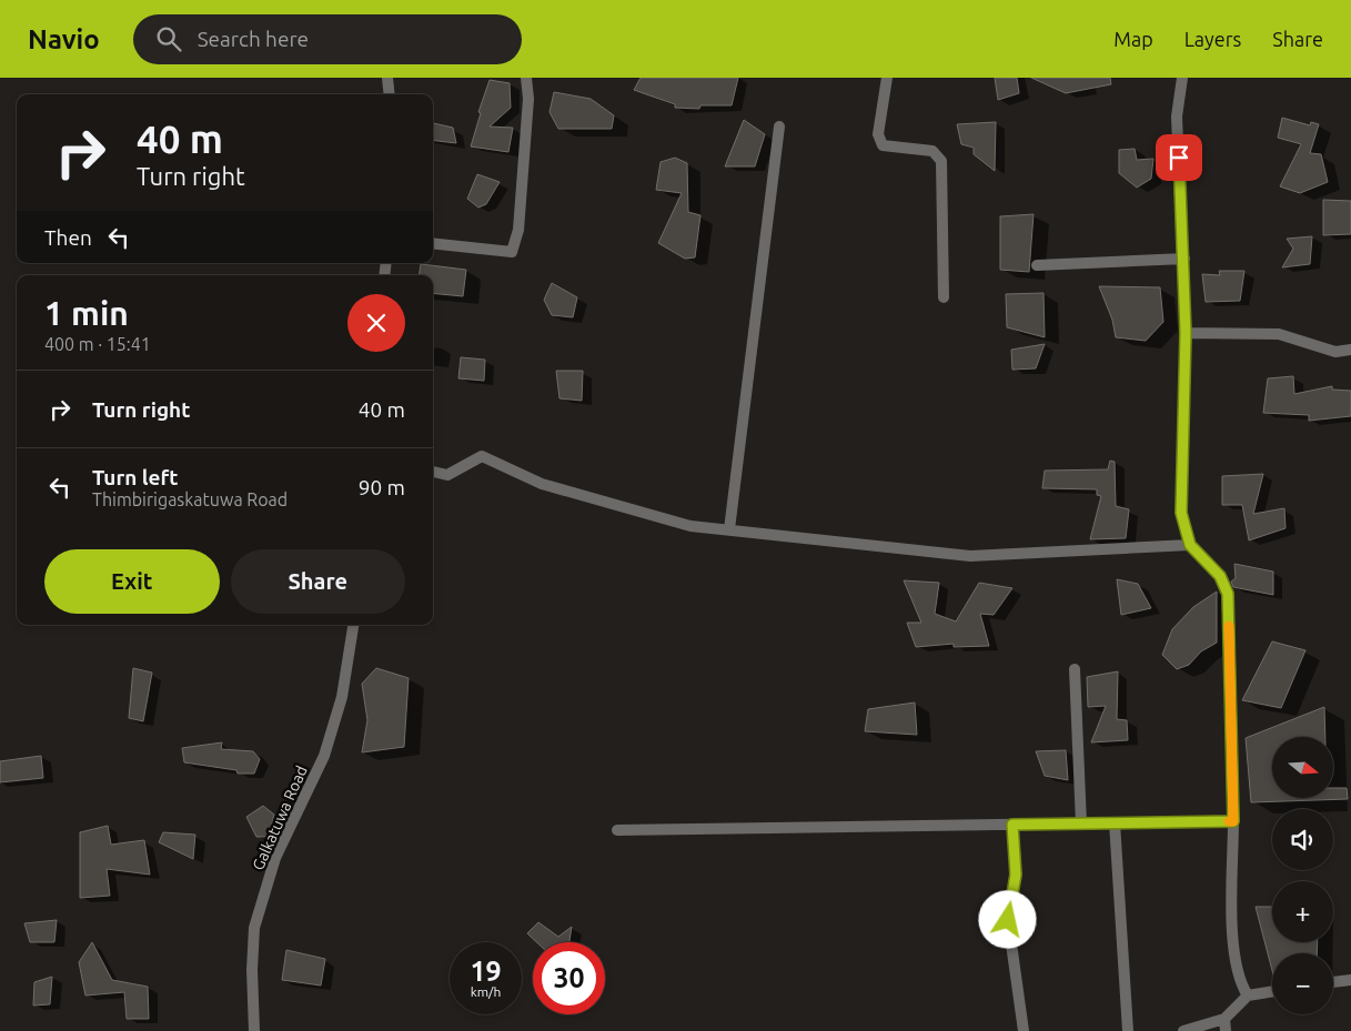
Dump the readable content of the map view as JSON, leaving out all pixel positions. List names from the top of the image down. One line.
{"streets":{"street":["Galkatuwa Road"]},"north":"right","page":{"header":"Navio","search":"Search here","nav":["Map","Layers","Share"],"turn":["40 m","Turn right"],"then":"Then","heading":["1 min","400 m · 15:41"],"list":[{"name":"Turn right","value":"40 m"},{"name":"Turn left","note":"Thimbirigaskatuwa Road","value":"90 m"}],"buttons":["Exit","Share"],"map_buttons":["+","−"],"speed":"19 km/h","limit":"30"}}
